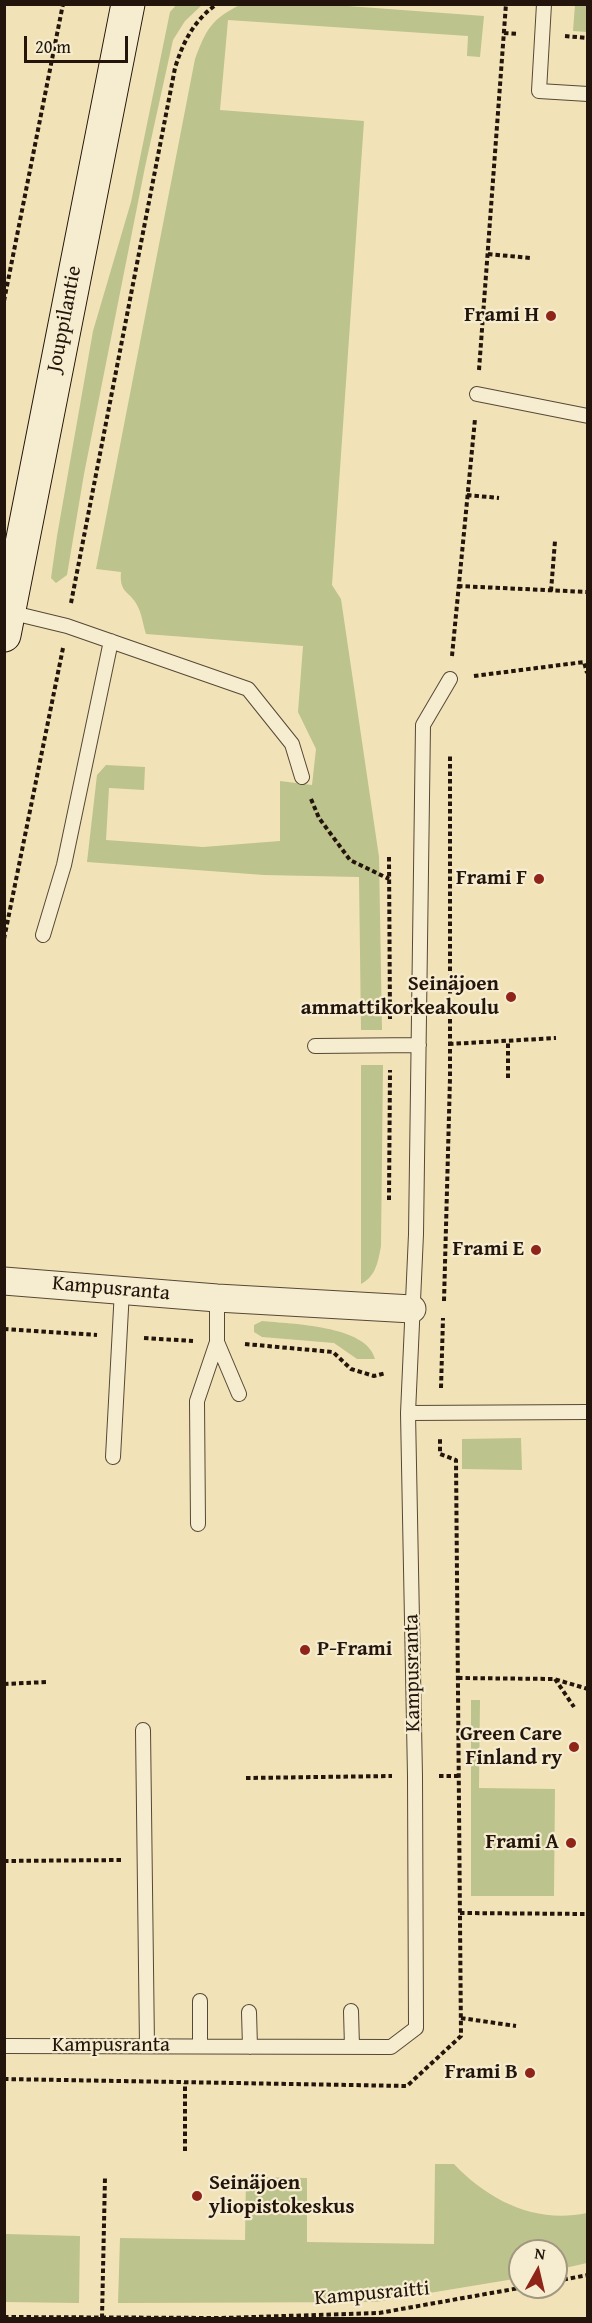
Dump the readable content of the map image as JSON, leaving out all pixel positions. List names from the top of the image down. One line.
{"streets":{"main road":["Jouppilantie"],"street":["Kampusranta"],"path":["Kampusraitti"]},"places":["Frami H","Frami F","Seinäjoen ammattikorkeakoulu","Frami E","P-Frami","Green Care Finland ry","Frami A","Frami B","Seinäjoen yliopistokeskus"],"scale_bar":"20 m","north":"top"}
